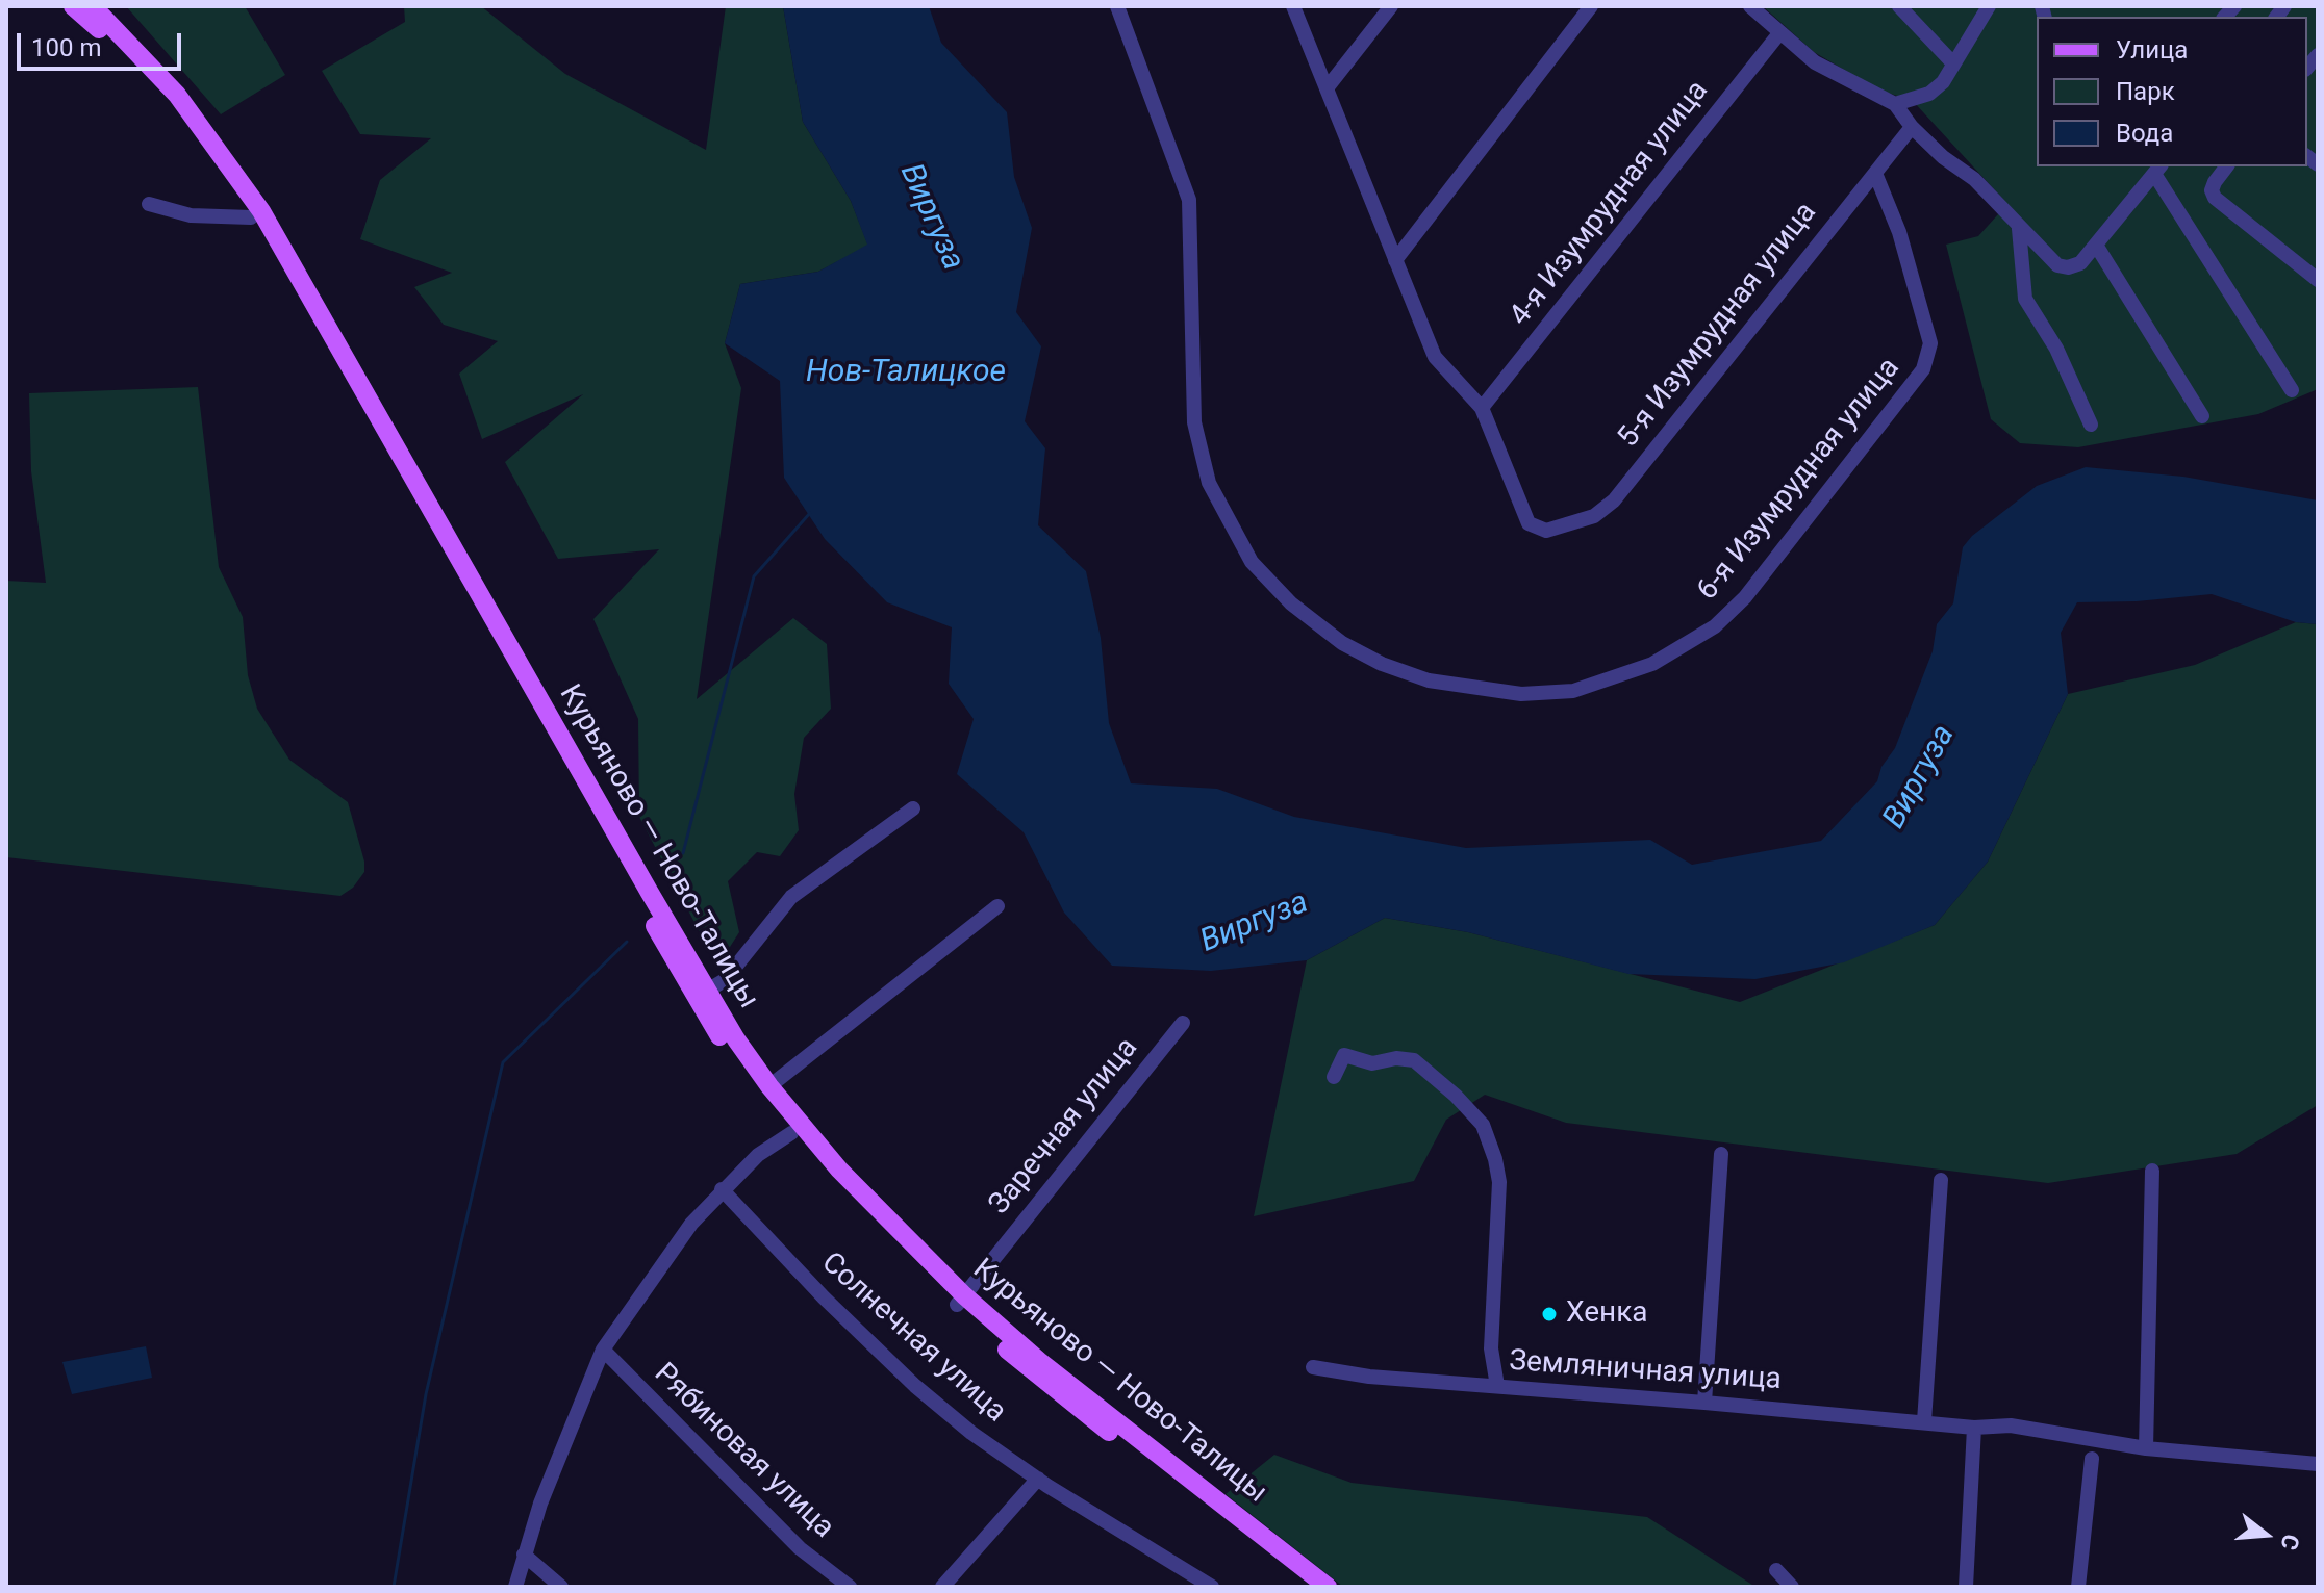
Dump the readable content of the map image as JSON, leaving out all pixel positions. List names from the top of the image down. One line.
{"streets":{"main road":["Курьяново — Ново-Талицы"],"street":["4-я Изумрудная улица","5-я Изумрудная улица","6-я Изумрудная улица","Заречная улица","Солнечная улица","Земляничная улица","Рябиновая улица"]},"crossings":[["4-я Изумрудная улица","5-я Изумрудная улица"],["5-я Изумрудная улица","6-я Изумрудная улица"],["Курьяново — Ново-Талицы","Заречная улица"]],"water":["Виргуза","Нов-Талицкое"],"places":["Хенка"],"legend":["Улица","Парк","Вода"],"scale_bar":"100 m","north":"right"}
